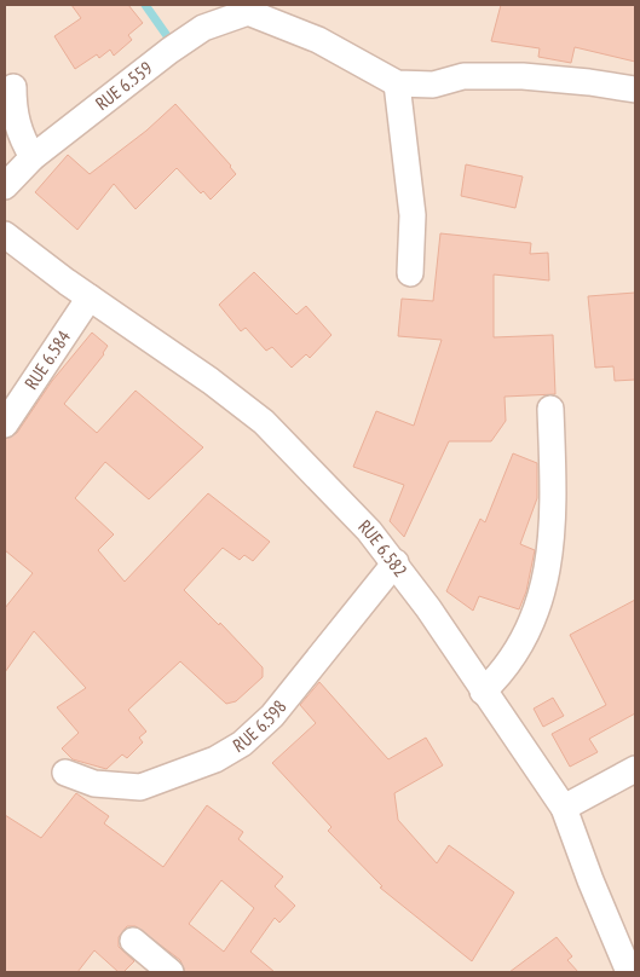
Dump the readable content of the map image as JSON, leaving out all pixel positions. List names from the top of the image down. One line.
{"streets":{"street":["RUE 6.559","RUE 6.584","RUE 6.582","RUE 6.598"]},"crossings":[["RUE 6.584","RUE 6.582"],["RUE 6.582","RUE 6.598"]]}
